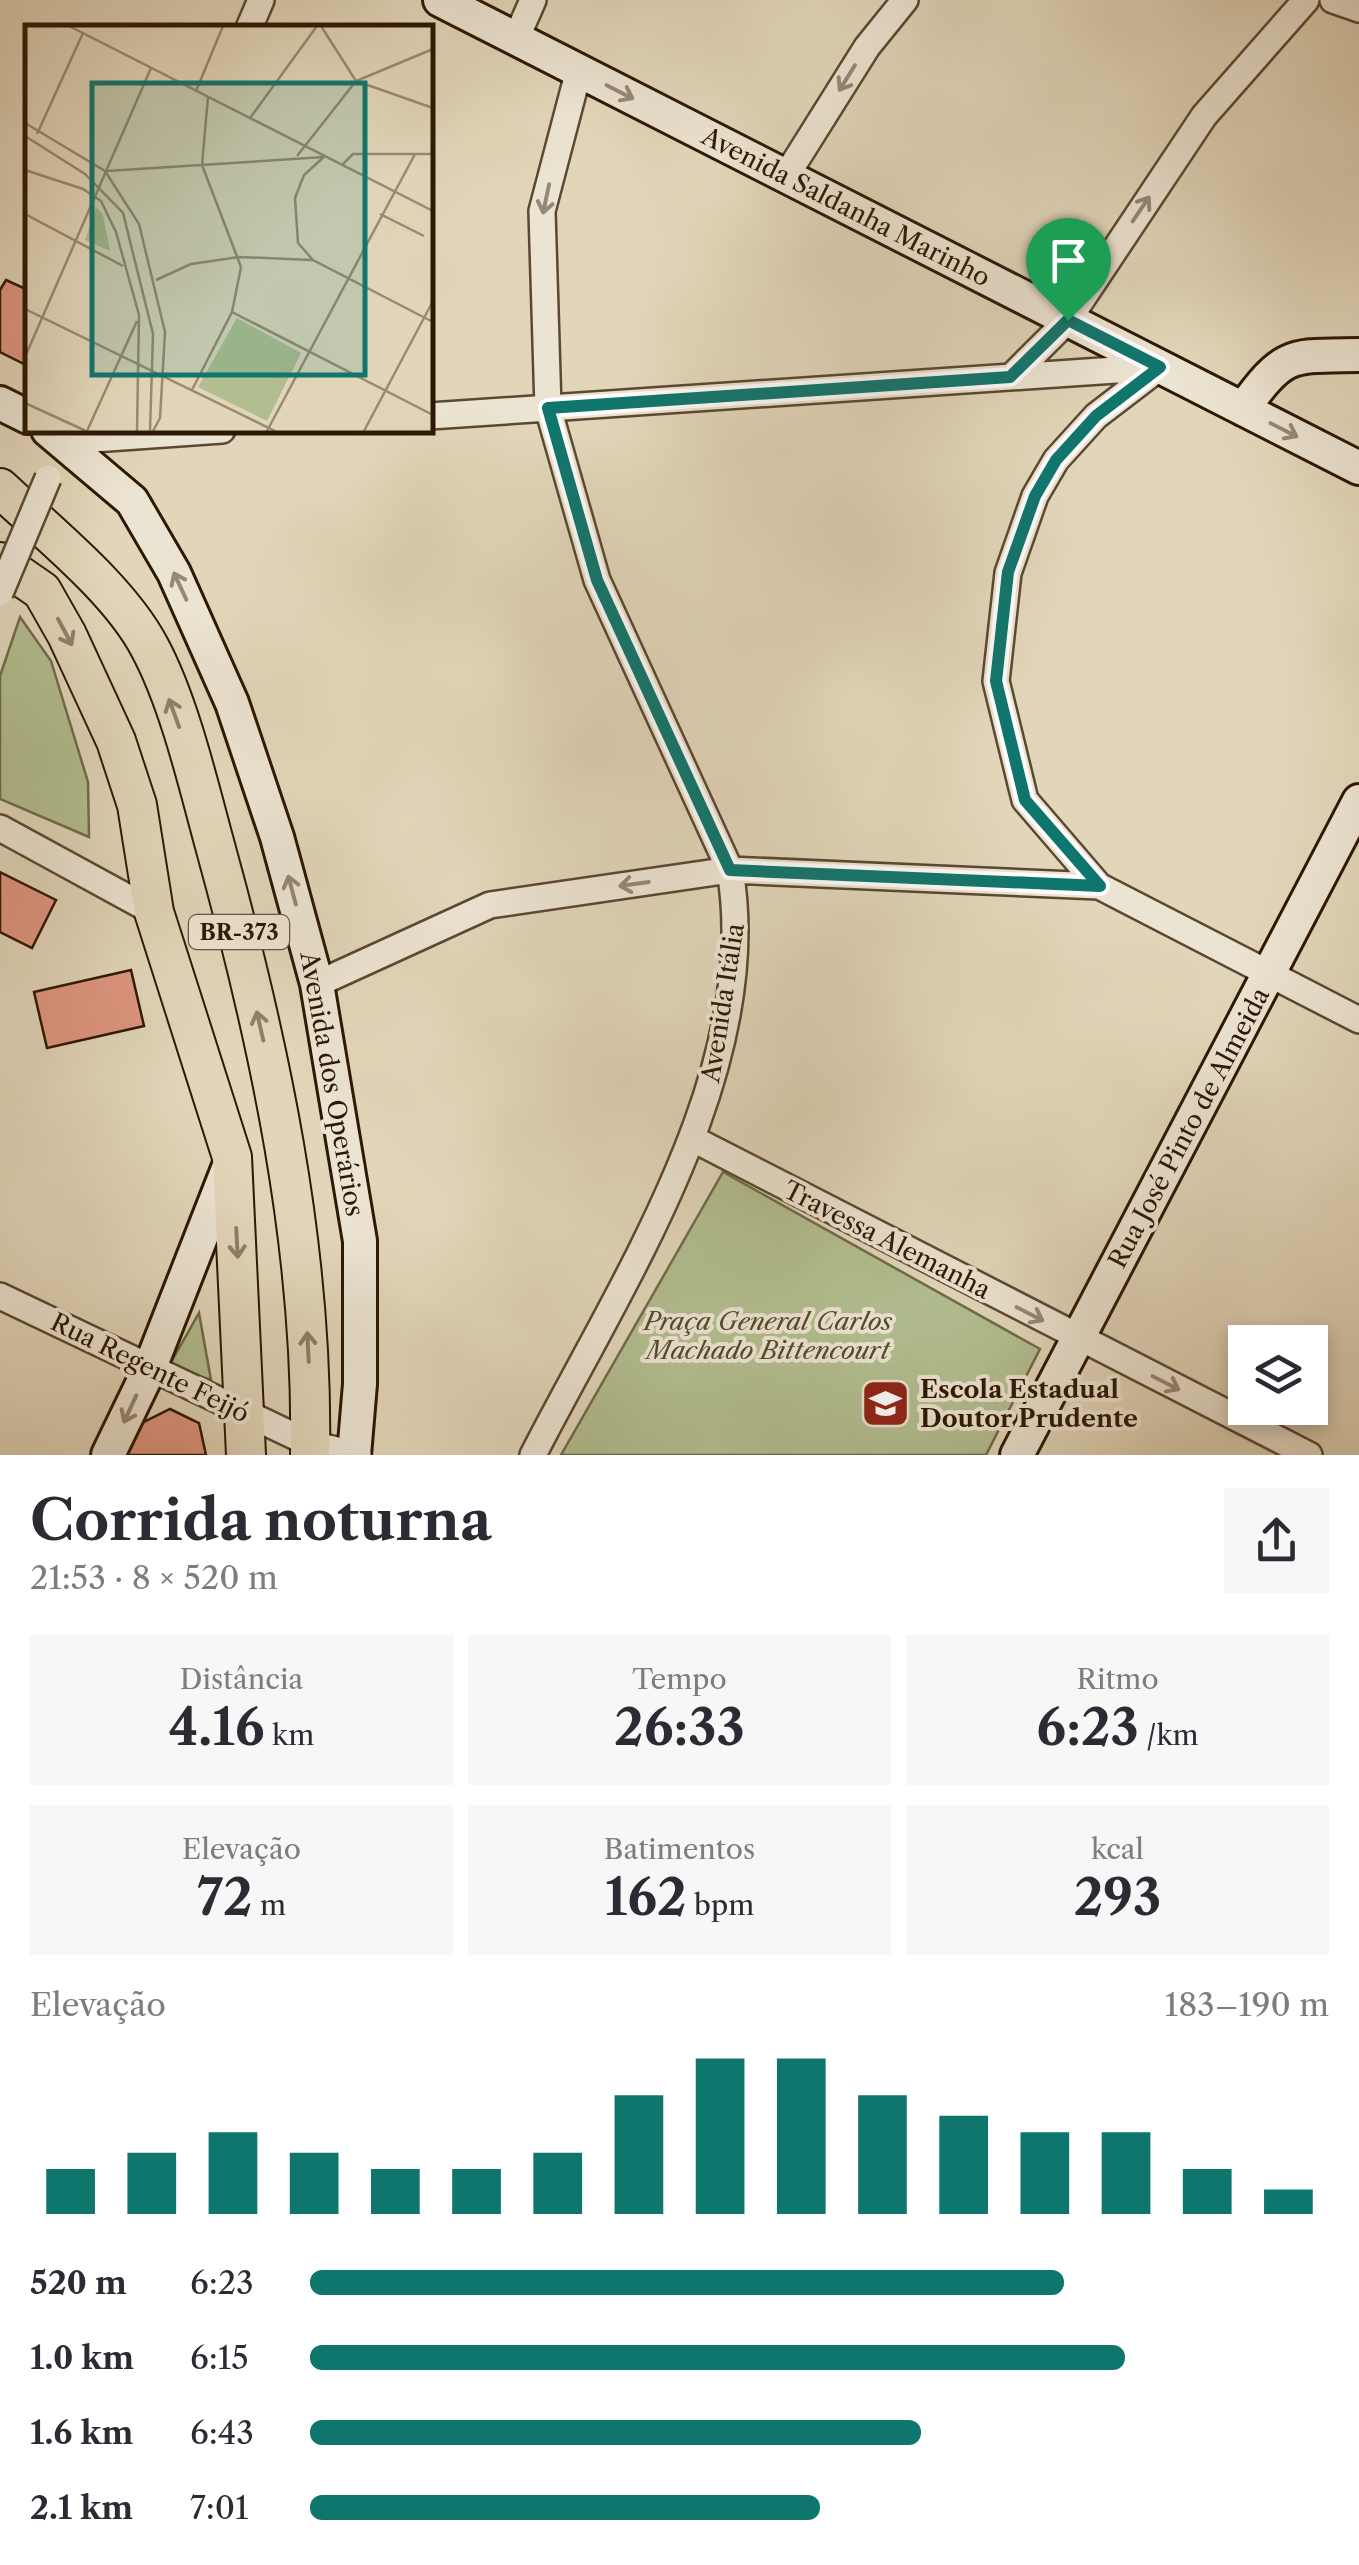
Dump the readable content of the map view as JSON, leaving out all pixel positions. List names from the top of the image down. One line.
{"streets":{"main road":["BR-373"],"street":["Avenida Saldanha Marinho","Avenida Itália","Avenida dos Operários","Rua José Pinto de Almeida","Travessa Alemanha","Rua Regente Feijó"]},"crossings":[["Avenida Saldanha Marinho","Avenida Itália"],["BR-373","Rua Regente Feijó"],["Avenida Itália","Travessa Alemanha"],["Avenida dos Operários","Rua Regente Feijó"],["Rua José Pinto de Almeida","Travessa Alemanha"]],"one_way":["Avenida Saldanha Marinho","Avenida dos Operários","Travessa Alemanha"],"parks":["Praça General Carlos Machado Bittencourt"],"places":{"school or university":["Escola Estadual Doutor Prudente"]},"page":{"heading":["Corrida noturna","21:53 · 8 × 520 m"],"stats":[["Distância","4.16 km"],["Tempo","26:33"],["Ritmo","6:23 /km"],["Elevação","72 m"],["Batimentos","162 bpm"],["kcal","293"]],"chart":["Elevação","183–190 m"],"list":[{"name":"520 m","note":"6:23"},{"name":"1.0 km","note":"6:15"},{"name":"1.6 km","note":"6:43"},{"name":"2.1 km","note":"7:01"}]}}
